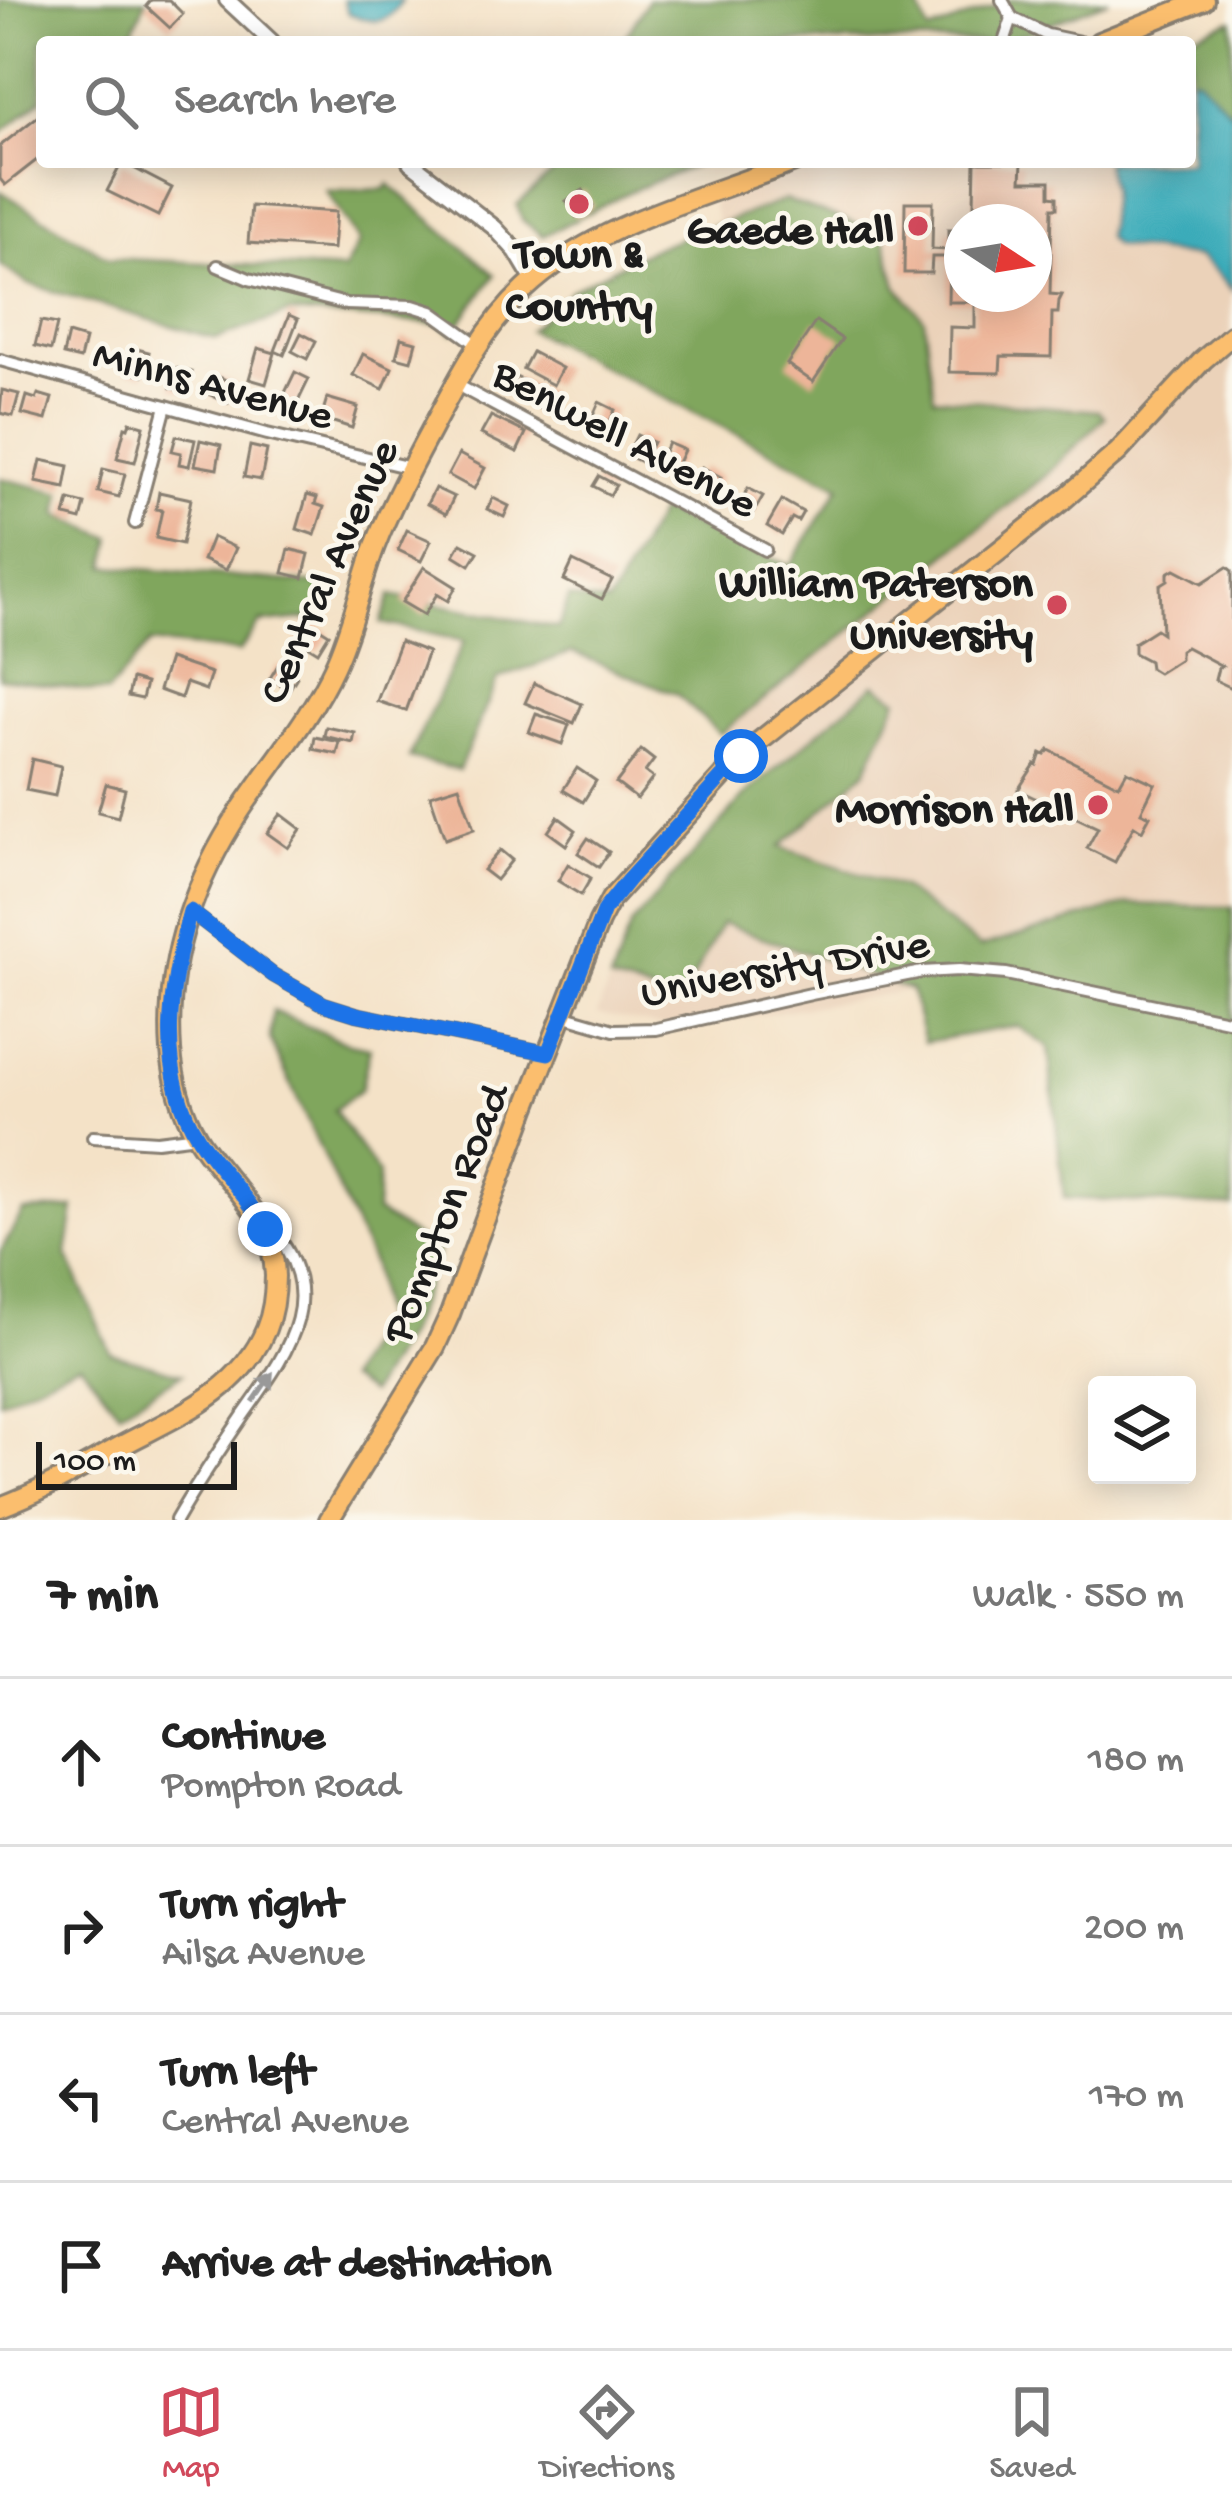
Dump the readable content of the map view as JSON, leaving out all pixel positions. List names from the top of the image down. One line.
{"streets":{"main road":["Central Avenue","Pompton Road"],"street":["Minns Avenue","Benwell Avenue","University Drive"]},"crossings":[["Minns Avenue","Central Avenue"],["Benwell Avenue","Central Avenue"],["University Drive","Pompton Road"]],"places":["Town & Country","Gaede Hall","William Paterson University","Morrison Hall"],"scale_bar":"100 m","north":"right","page":{"search":"Search here","scale":"100 m","heading":["7 min","Walk · 550 m"],"list":[["Continue","Pompton Road","180 m"],["Turn right","Ailsa Avenue","200 m"],["Turn left","Central Avenue","170 m"],"Arrive at destination"],"nav":["Map","Directions","Saved"]}}
